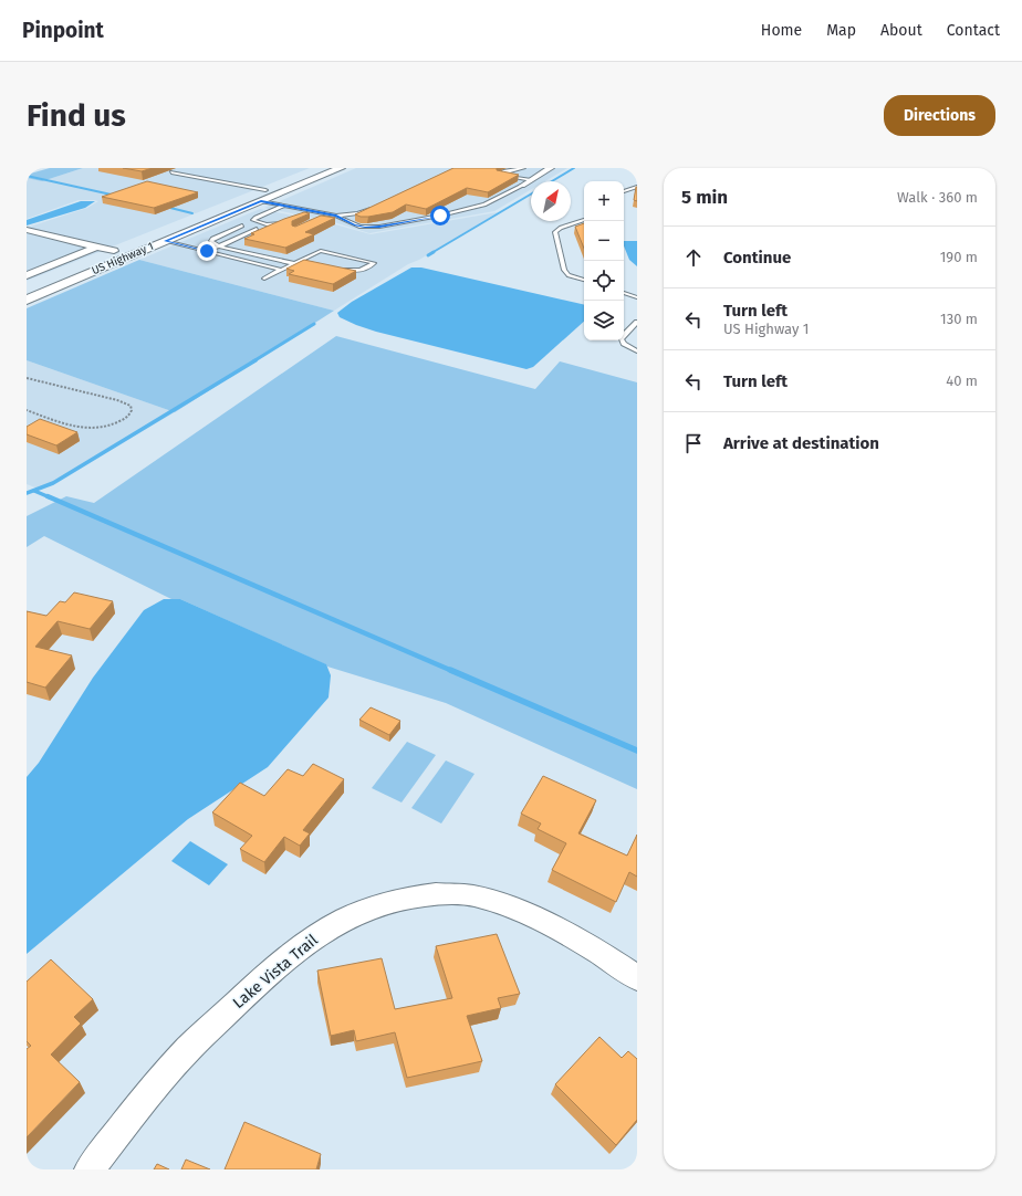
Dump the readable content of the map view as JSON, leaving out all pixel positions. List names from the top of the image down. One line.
{"streets":{"main road":["US Highway 1"],"street":["Lake Vista Trail"]},"north":"top right","page":{"header":"Pinpoint","nav":["Home","Map","About","Contact"],"buttons":"Directions","title":"Find us","heading":["5 min","Walk · 360 m"],"map_buttons":["+","−"],"list":[["Continue","190 m"],["Turn left","US Highway 1","130 m"],["Turn left","40 m"],"Arrive at destination"]}}
